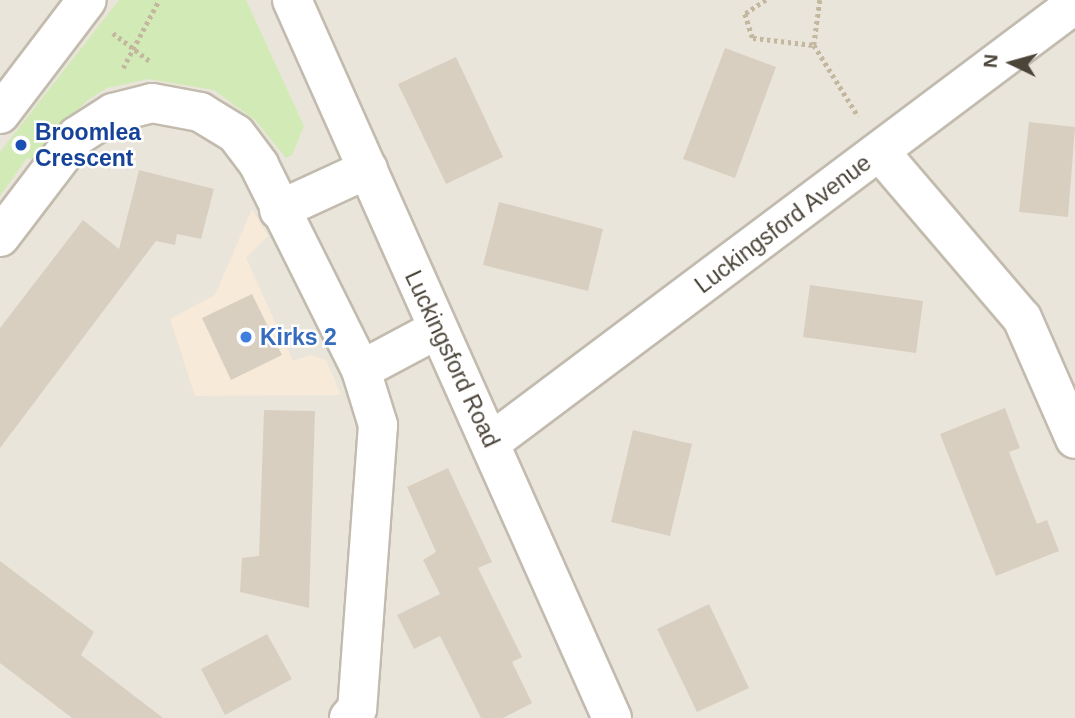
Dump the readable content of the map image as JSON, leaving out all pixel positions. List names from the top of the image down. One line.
{"streets":{"street":["Luckingsford Avenue","Luckingsford Road"]},"crossings":[["Luckingsford Avenue","Luckingsford Road"]],"places":["Broomlea Crescent","Kirks 2"],"north":"left"}
